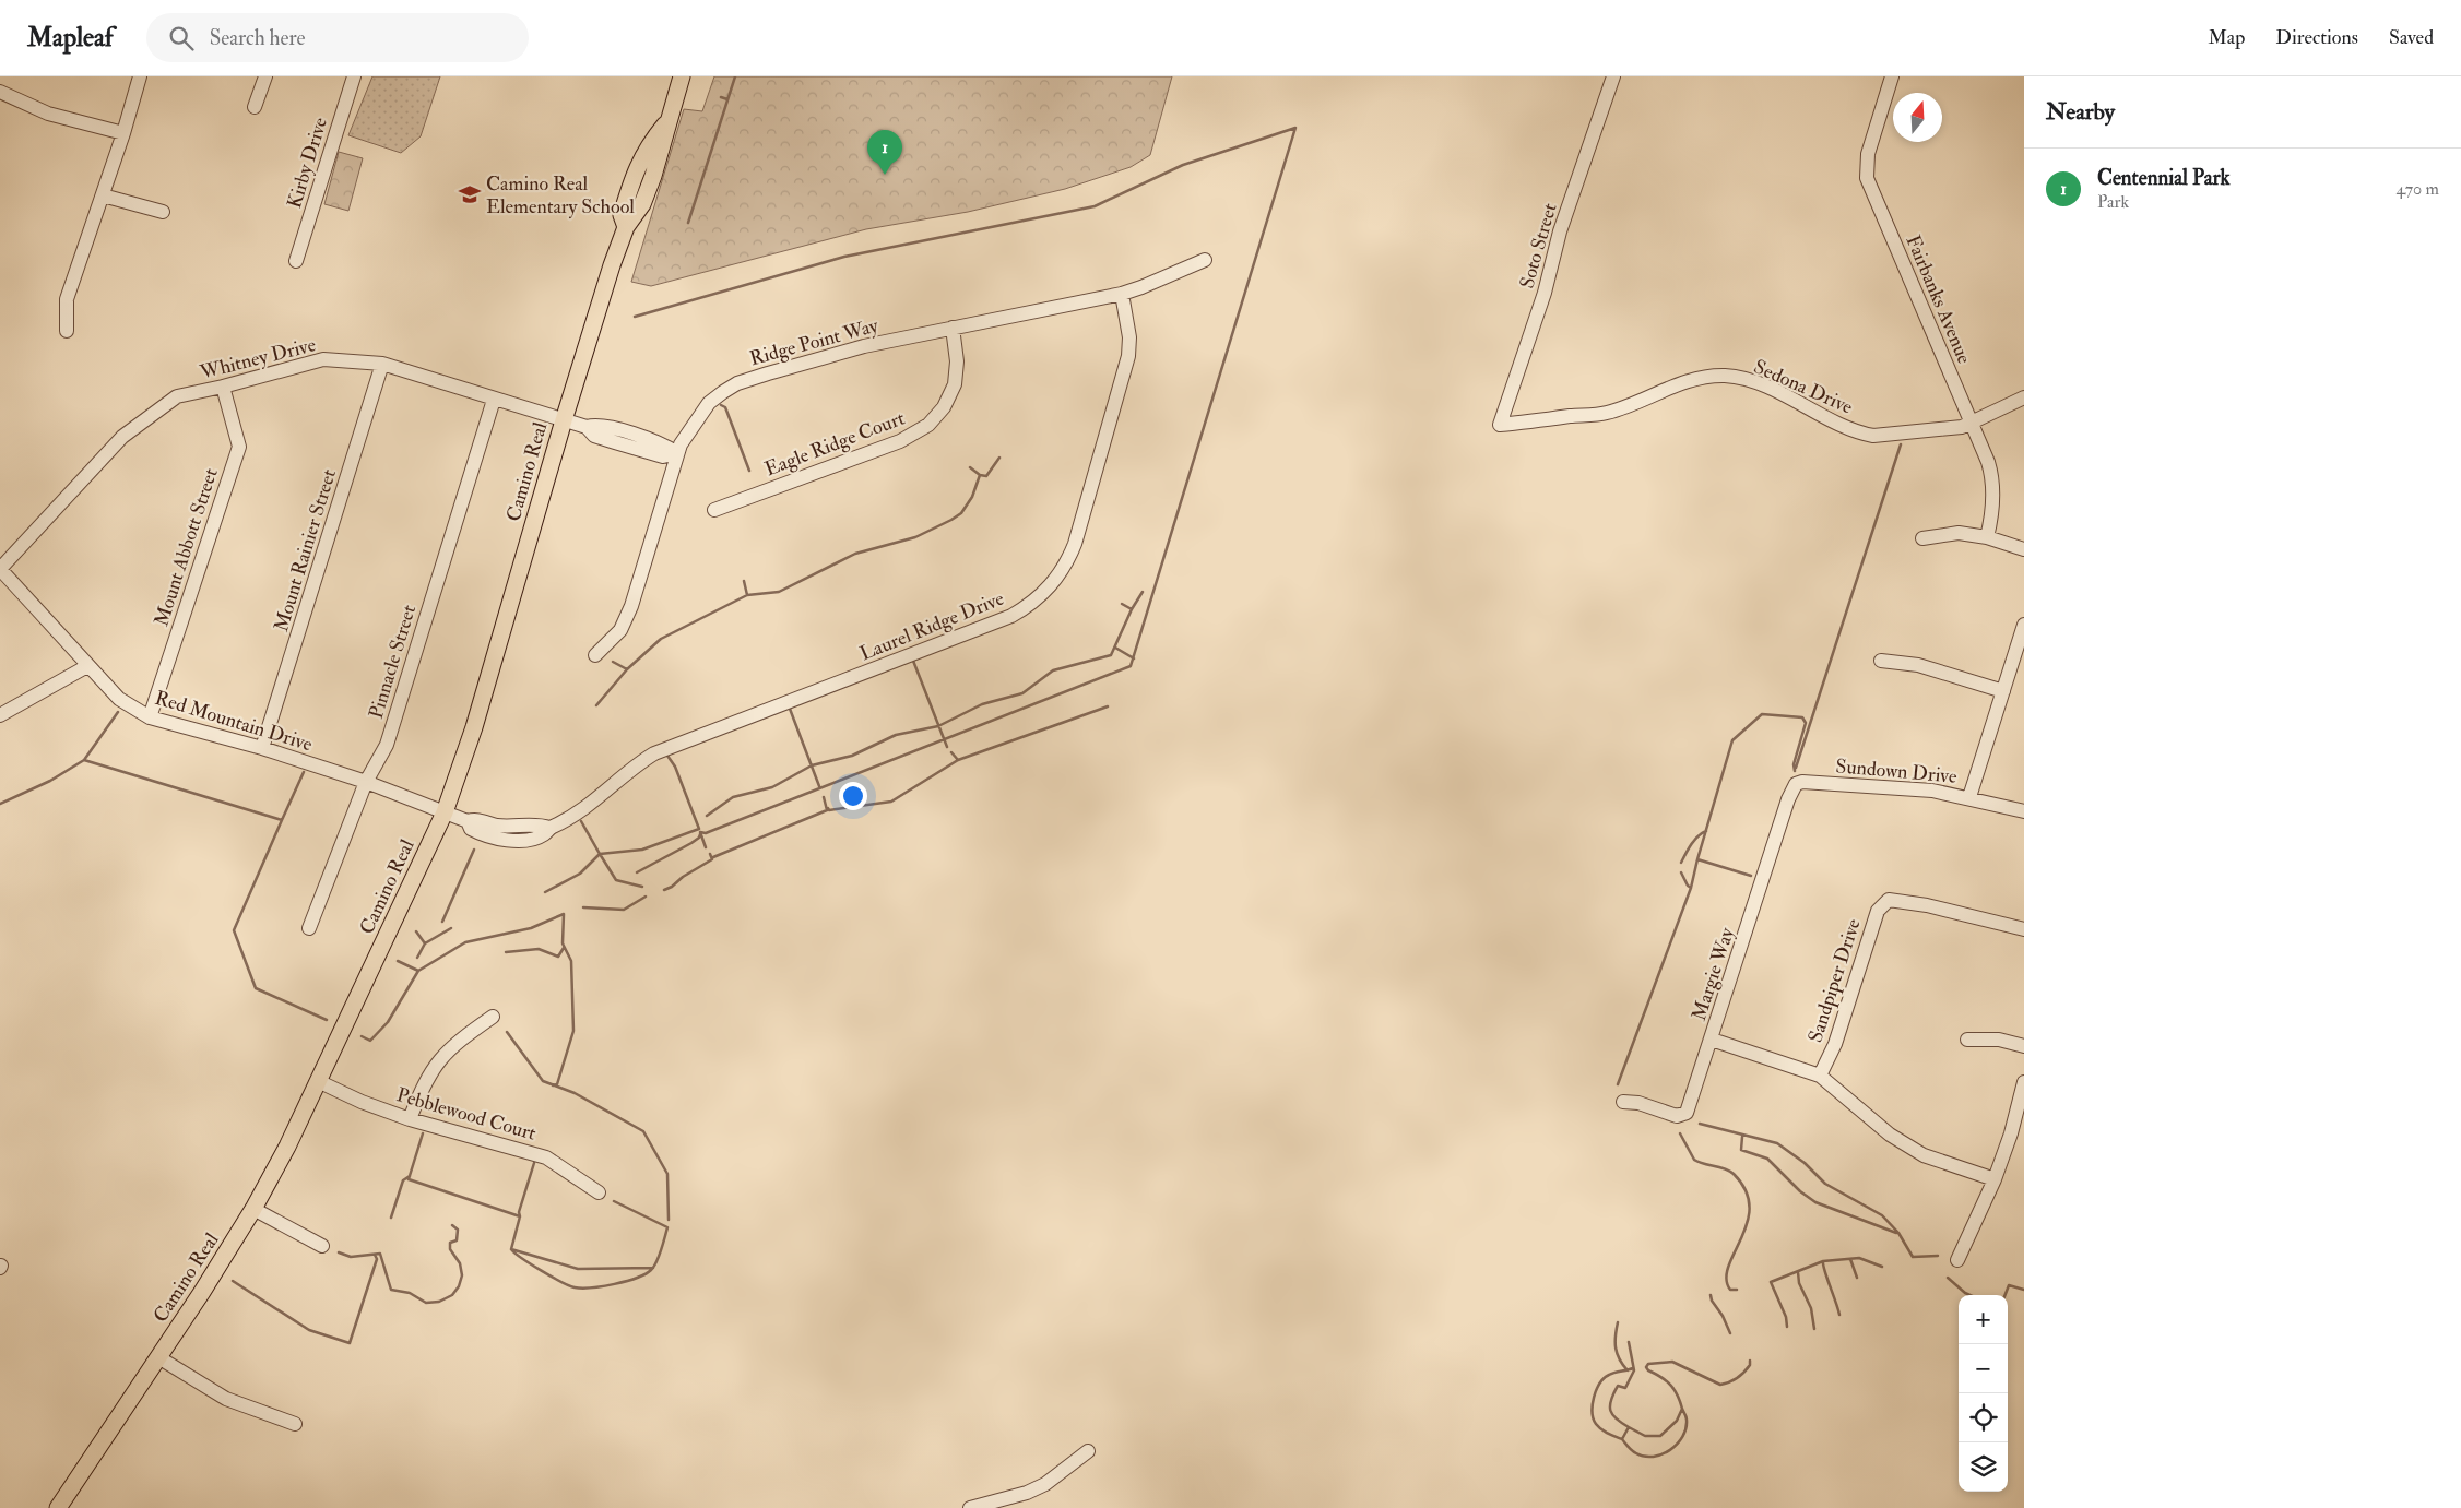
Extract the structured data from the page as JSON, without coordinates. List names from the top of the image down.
{
  "streets": {
    "main road": ["Camino Real"],
    "street": [
      "Kirby Drive",
      "Soto Street",
      "Fairbanks Avenue",
      "Ridge Point Way",
      "Whitney Drive",
      "Sedona Drive",
      "Eagle Ridge Court",
      "Mount Abbott Street",
      "Mount Rainier Street",
      "Laurel Ridge Drive",
      "Pinnacle Street",
      "Red Mountain Drive",
      "Sundown Drive",
      "Margie Way",
      "Sandpiper Drive",
      "Pebblewood Court"
    ]
  },
  "crossings": [
    ["Soto Street", "Sedona Drive"],
    ["Fairbanks Avenue", "Sedona Drive"],
    ["Ridge Point Way", "Whitney Drive"],
    ["Ridge Point Way", "Eagle Ridge Court"],
    ["Ridge Point Way", "Laurel Ridge Drive"],
    ["Whitney Drive", "Camino Real"],
    ["Whitney Drive", "Mount Abbott Street"],
    ["Whitney Drive", "Mount Rainier Street"],
    ["Whitney Drive", "Pinnacle Street"],
    ["Whitney Drive", "Red Mountain Drive"],
    ["Camino Real", "Laurel Ridge Drive"],
    ["Camino Real", "Red Mountain Drive"],
    ["Camino Real", "Pebblewood Court"],
    ["Mount Abbott Street", "Red Mountain Drive"],
    ["Mount Rainier Street", "Red Mountain Drive"],
    ["Laurel Ridge Drive", "Red Mountain Drive"],
    ["Pinnacle Street", "Red Mountain Drive"],
    ["Sundown Drive", "Margie Way"]
  ],
  "places": {
    "school or university": ["Camino Real Elementary School"]
  },
  "north": "top",
  "page": {
    "header": "Mapleaf",
    "search": "Search here",
    "nav": ["Map", "Directions", "Saved"],
    "heading": "Nearby",
    "pins": "1",
    "list": [
      {
        "mark": "1",
        "name": "Centennial Park",
        "note": "Park",
        "value": "470 m"
      }
    ],
    "map_buttons": ["+", "−"]
  }
}
